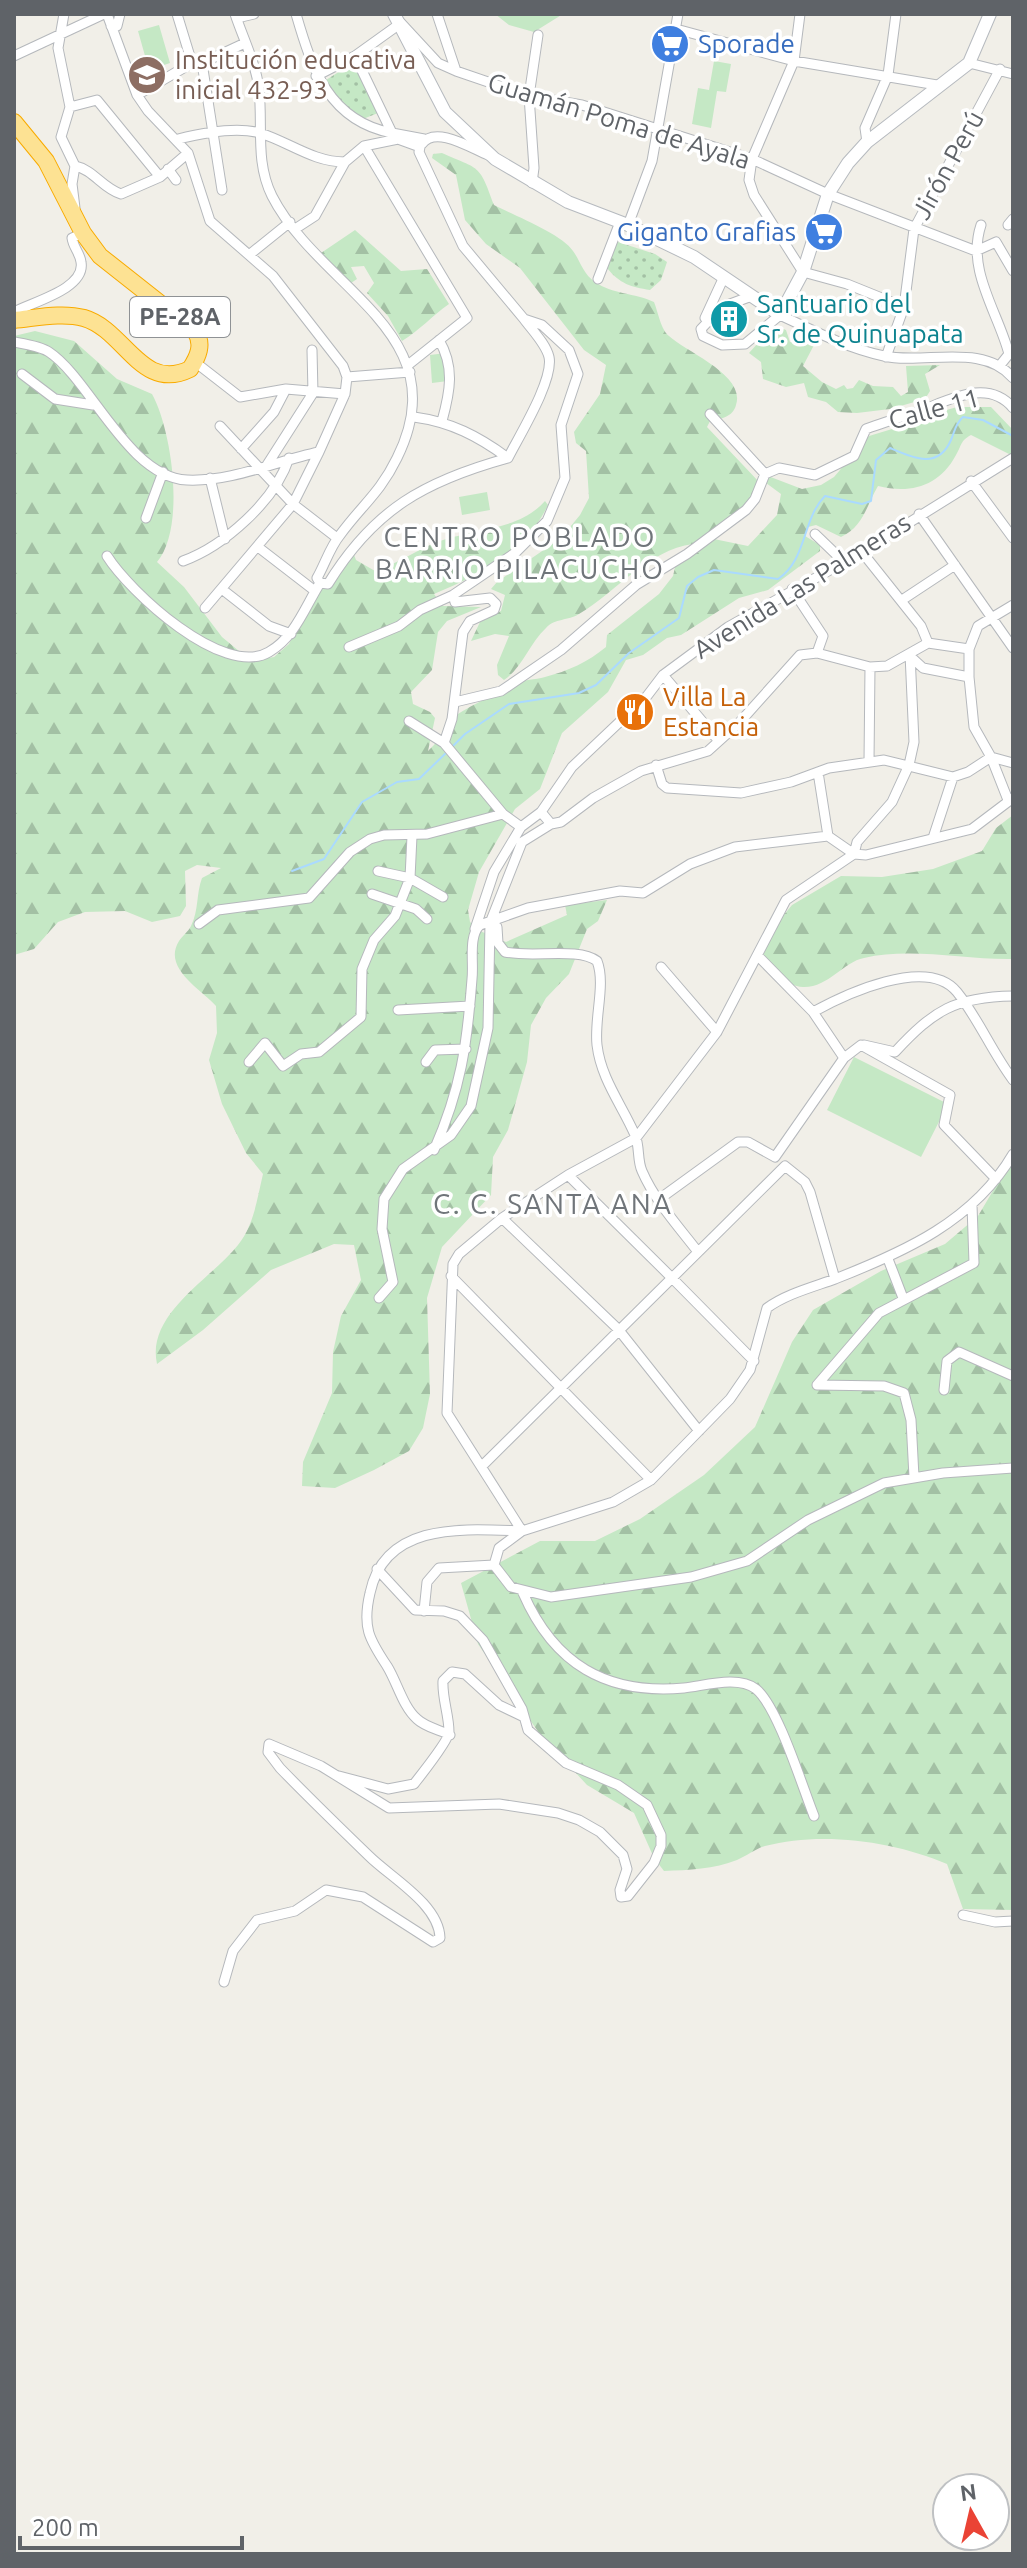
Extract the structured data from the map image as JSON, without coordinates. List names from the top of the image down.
{
  "streets": {
    "highway": ["PE-28A"],
    "street": [
      "Guamán Poma de Ayala",
      "Jirón Perú",
      "Calle 11",
      "Avenida Las Palmeras"
    ]
  },
  "crossings": [
    ["Guamán Poma de Ayala", "Jirón Perú"]
  ],
  "districts": ["CENTRO POBLADO BARRIO PILACUCHO", "C. C. SANTA ANA"],
  "places": {
    "supermarket": ["Sporade", "Giganto Grafias"],
    "school or university": ["Institución educativa inicial 432-93"],
    "building": ["Santuario del Sr. de Quinuapata"],
    "restaurant": ["Villa La Estancia"]
  },
  "scale_bar": "200 m",
  "north": "top"
}
